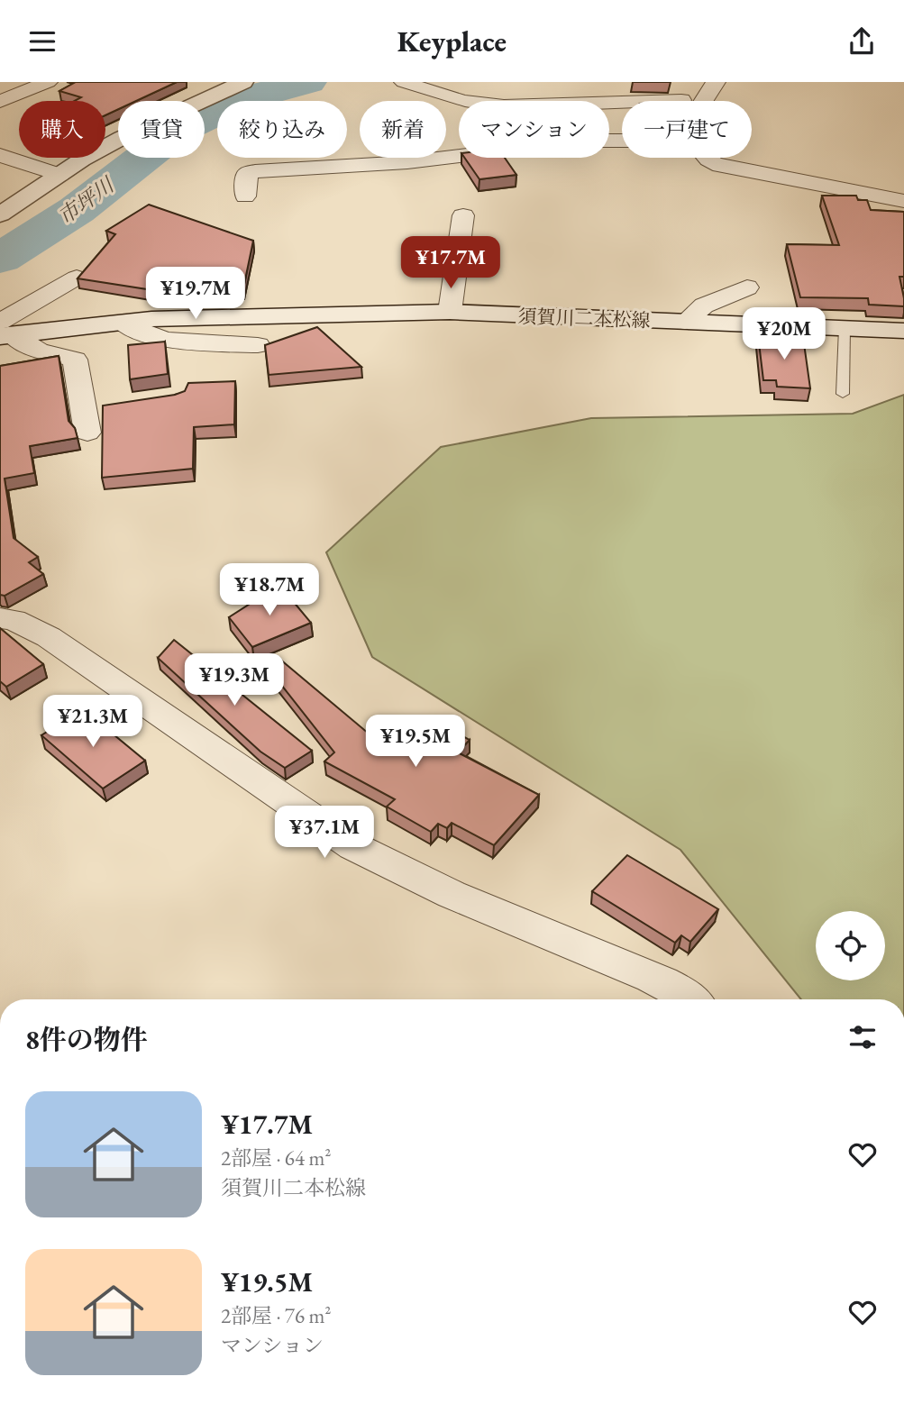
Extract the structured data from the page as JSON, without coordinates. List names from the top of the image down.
{
  "streets": {
    "main road": ["須賀川二本松線"]
  },
  "water": ["市坪川"],
  "page": {
    "header": "Keyplace",
    "chip": [
      "購入",
      "賃貸",
      "絞り込み",
      "新着",
      "マンション",
      "一戸建て"
    ],
    "price": [
      "¥17.7M",
      "¥19.7M",
      "¥20M",
      "¥18.7M",
      "¥19.3M",
      "¥21.3M",
      "¥19.5M",
      "¥37.1M"
    ],
    "heading": "8件の物件",
    "list": [
      {
        "name": "¥17.7M",
        "note": "2部屋 · 64 m² · 須賀川二本松線"
      },
      {
        "name": "¥19.5M",
        "note": "2部屋 · 76 m² · マンション"
      }
    ]
  }
}
